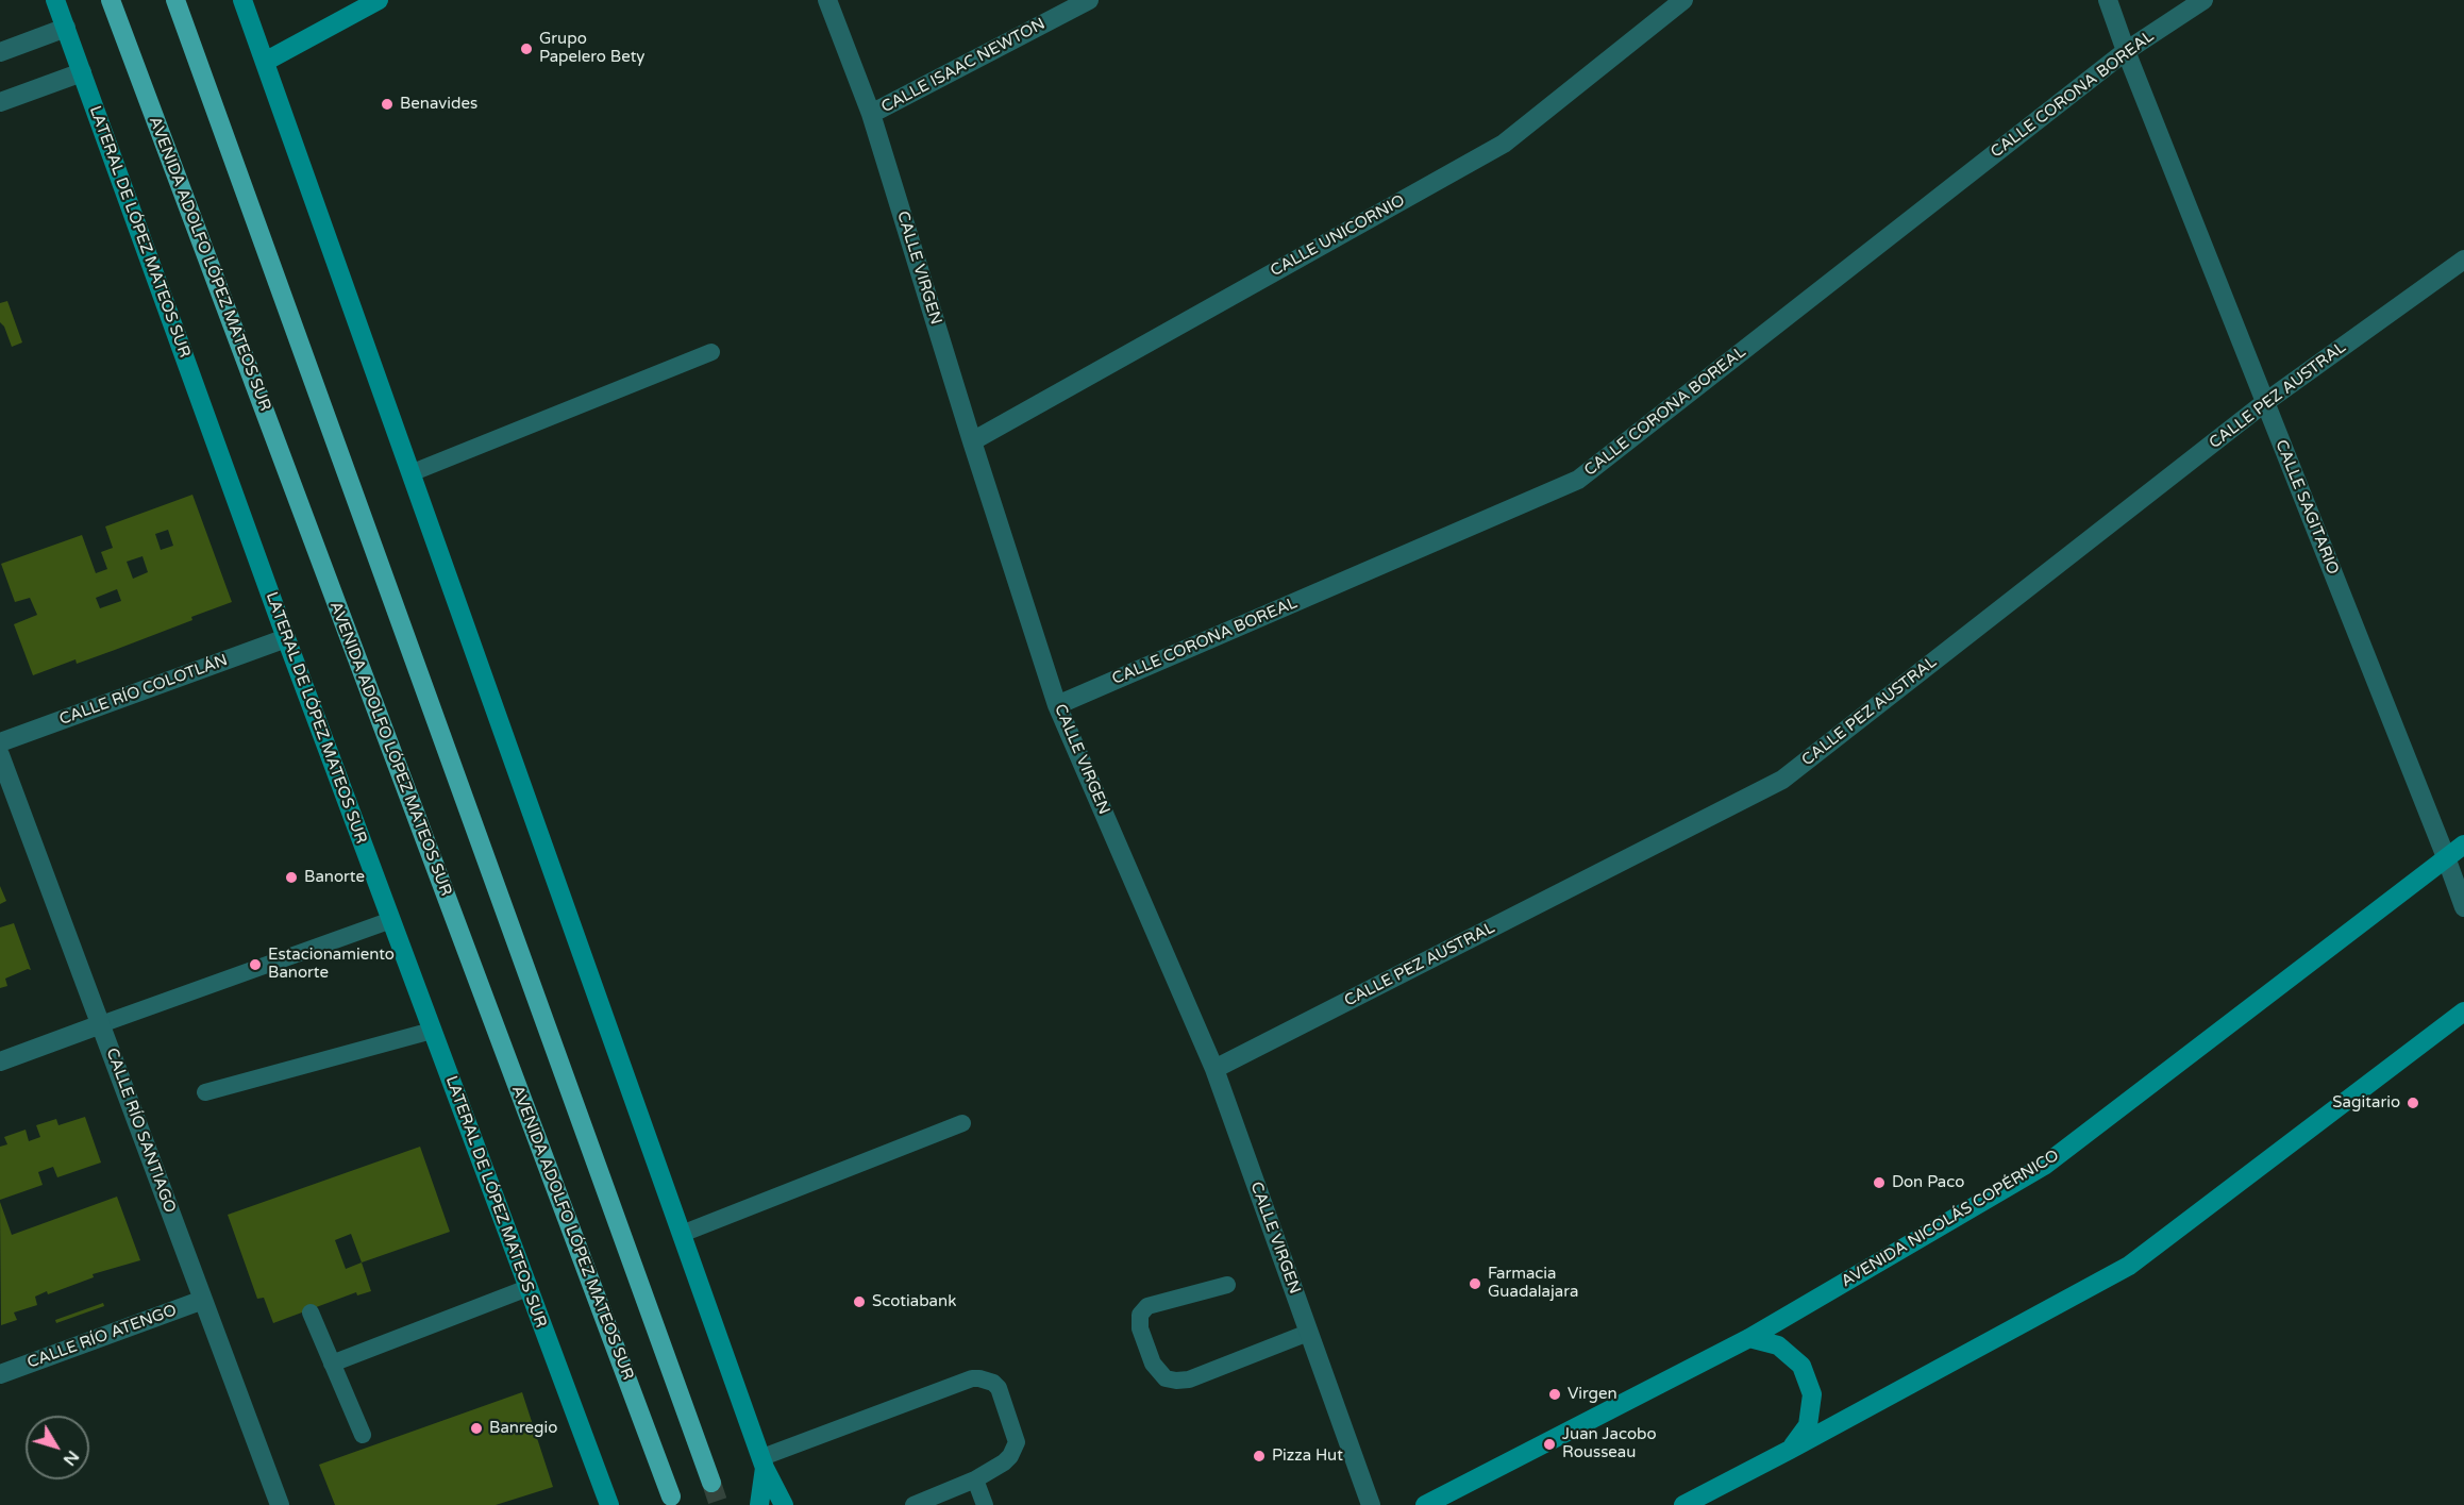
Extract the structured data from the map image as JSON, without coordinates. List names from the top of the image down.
{
  "streets": {
    "main road": ["LATERAL DE LÓPEZ MATEOS SUR", "AVENIDA ADOLFO LÓPEZ MATEOS SUR", "AVENIDA NICOLÁS COPÉRNICO"],
    "street": [
      "CALLE ISAAC NEWTON",
      "CALLE CORONA BOREAL",
      "CALLE UNICORNIO",
      "CALLE VIRGEN",
      "CALLE PEZ AUSTRAL",
      "CALLE SAGITARIO",
      "CALLE RÍO COLOTLÁN",
      "CALLE RÍO SANTIAGO",
      "CALLE RÍO ATENGO"
    ]
  },
  "crossings": [
    ["CALLE ISAAC NEWTON", "CALLE VIRGEN"],
    ["CALLE CORONA BOREAL", "CALLE VIRGEN"],
    ["CALLE CORONA BOREAL", "CALLE SAGITARIO"],
    ["LATERAL DE LÓPEZ MATEOS SUR", "CALLE RÍO COLOTLÁN"],
    ["CALLE UNICORNIO", "CALLE VIRGEN"],
    ["CALLE VIRGEN", "CALLE PEZ AUSTRAL"],
    ["CALLE PEZ AUSTRAL", "CALLE SAGITARIO"],
    ["CALLE SAGITARIO", "AVENIDA NICOLÁS COPÉRNICO"],
    ["CALLE RÍO SANTIAGO", "CALLE RÍO ATENGO"]
  ],
  "places": [
    "Grupo Papelero Bety",
    "Benavides",
    "Banorte",
    "Estacionamiento Banorte",
    "Sagitario",
    "Don Paco",
    "Farmacia Guadalajara",
    "Scotiabank",
    "Virgen",
    "Banregio",
    "Juan Jacobo Rousseau",
    "Pizza Hut"
  ],
  "north": "bottom right"
}
